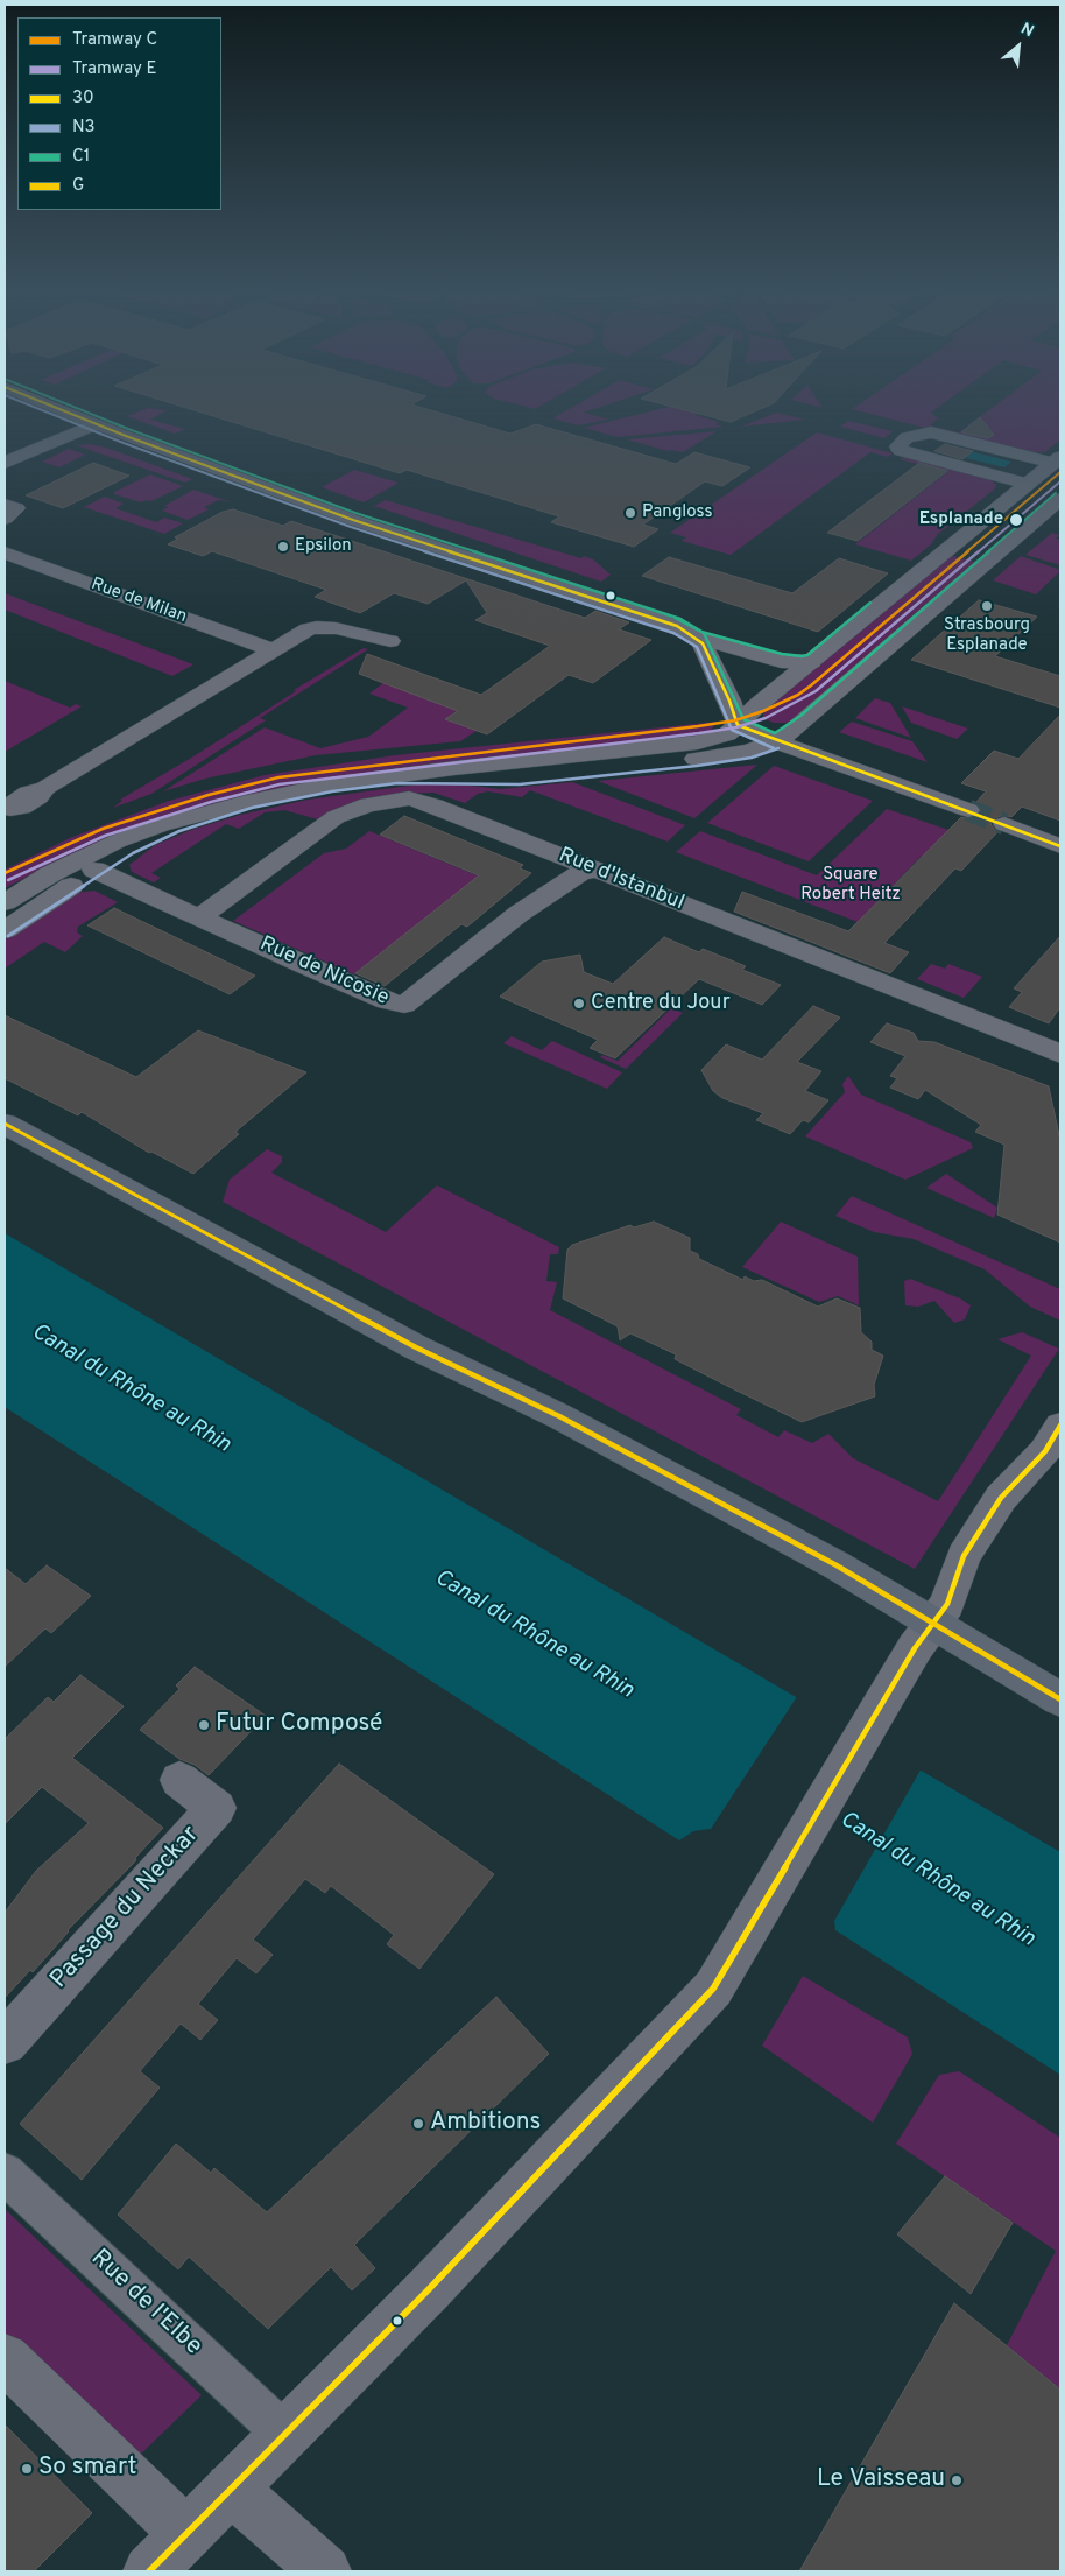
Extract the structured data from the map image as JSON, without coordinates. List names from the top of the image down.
{
  "streets": {
    "street": [
      "Rue de Milan",
      "Rue d'Istanbul",
      "Rue de Nicosie",
      "Passage du Neckar",
      "Rue de l'Elbe"
    ]
  },
  "crossings": [
    ["Rue d'Istanbul", "Rue de Nicosie"]
  ],
  "water": ["Canal du Rhône au Rhin"],
  "parks": ["Square Robert Heitz"],
  "places": [
    "Pangloss",
    "Esplanade",
    "Epsilon",
    "Strasbourg Esplanade",
    "Centre du Jour",
    "Futur Composé",
    "Ambitions",
    "So smart",
    "Le Vaisseau"
  ],
  "lines": [
    "transit line 30",
    "transit line N3",
    "transit line C1",
    "tram line C",
    "tram line E",
    "transit line G"
  ],
  "legend": [
    "Tramway C",
    "Tramway E",
    "30",
    "N3",
    "C1",
    "G"
  ],
  "north": "top right"
}
